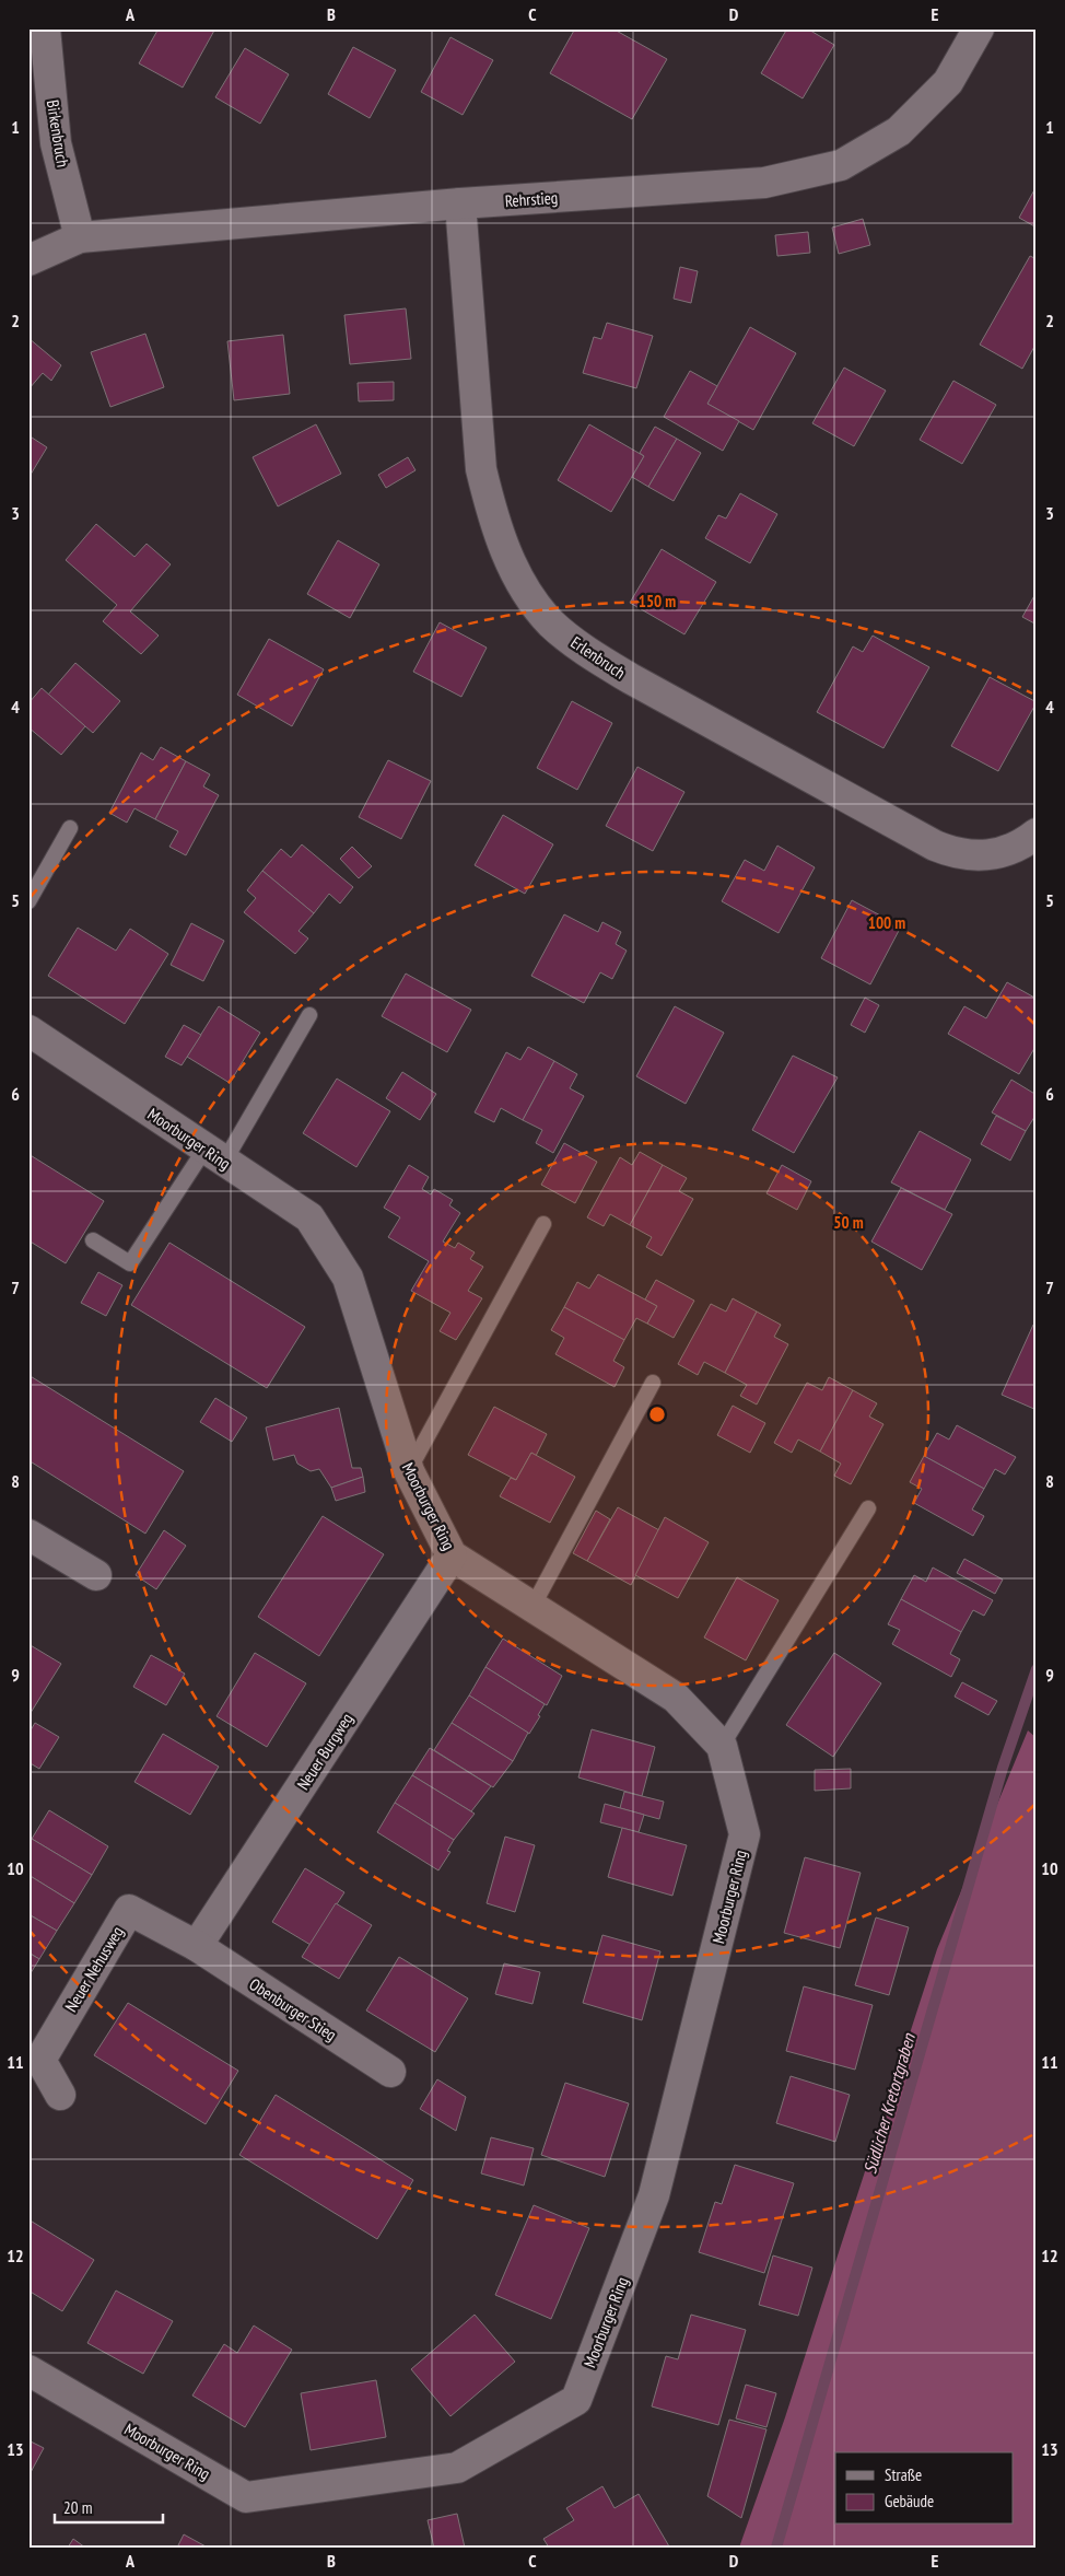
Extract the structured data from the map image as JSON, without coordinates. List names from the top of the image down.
{
  "streets": {
    "street": [
      "Birkenbruch",
      "Rehrstieg",
      "Erlenbruch",
      "Moorburger Ring",
      "Neuer Burgweg",
      "Neuer Nehusweg",
      "Obenburger Stieg"
    ]
  },
  "crossings": [
    ["Birkenbruch", "Rehrstieg"],
    ["Rehrstieg", "Erlenbruch"],
    ["Moorburger Ring", "Neuer Burgweg"],
    ["Neuer Burgweg", "Neuer Nehusweg"],
    ["Neuer Burgweg", "Obenburger Stieg"],
    ["Neuer Nehusweg", "Obenburger Stieg"]
  ],
  "water": ["Südlicher Kretortgraben"],
  "legend": ["Straße", "Gebäude"],
  "scale_bar": "20 m",
  "grid": {
    "columns": [
      "A",
      "B",
      "C",
      "D",
      "E"
    ],
    "rows": [
      "1",
      "2",
      "3",
      "4",
      "5",
      "6",
      "7",
      "8",
      "9",
      "10",
      "11",
      "12",
      "13"
    ]
  },
  "rings": ["150 m", "100 m", "50 m"]
}
